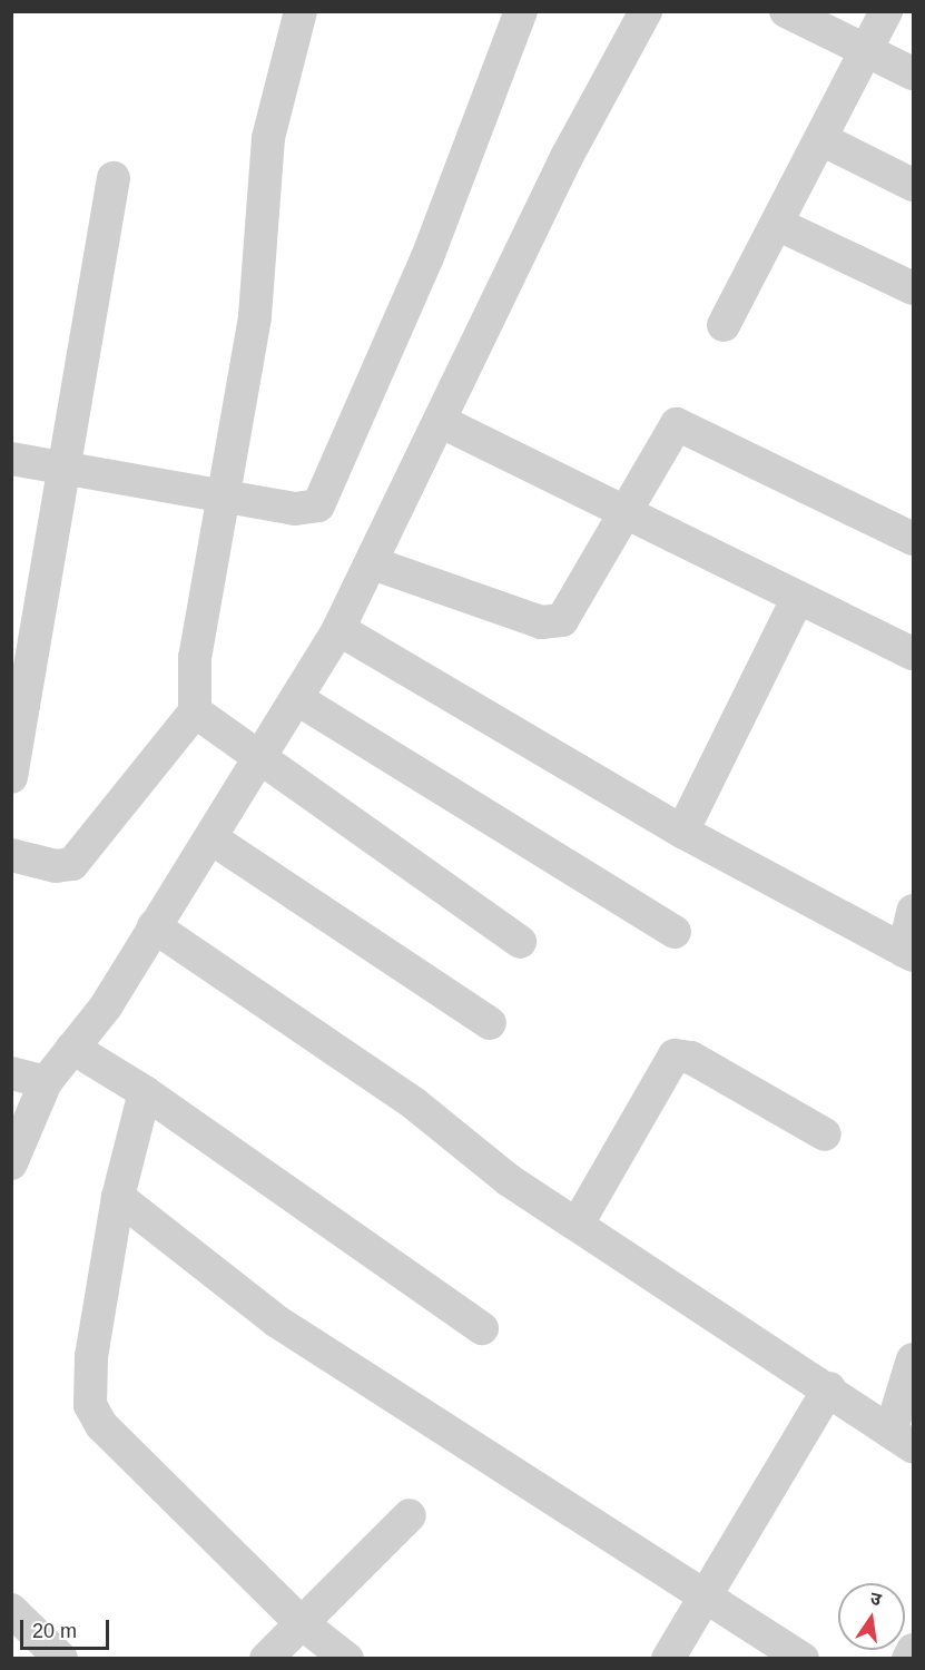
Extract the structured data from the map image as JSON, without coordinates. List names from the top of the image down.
{
  "scale_bar": "20 m",
  "north": "top"
}
